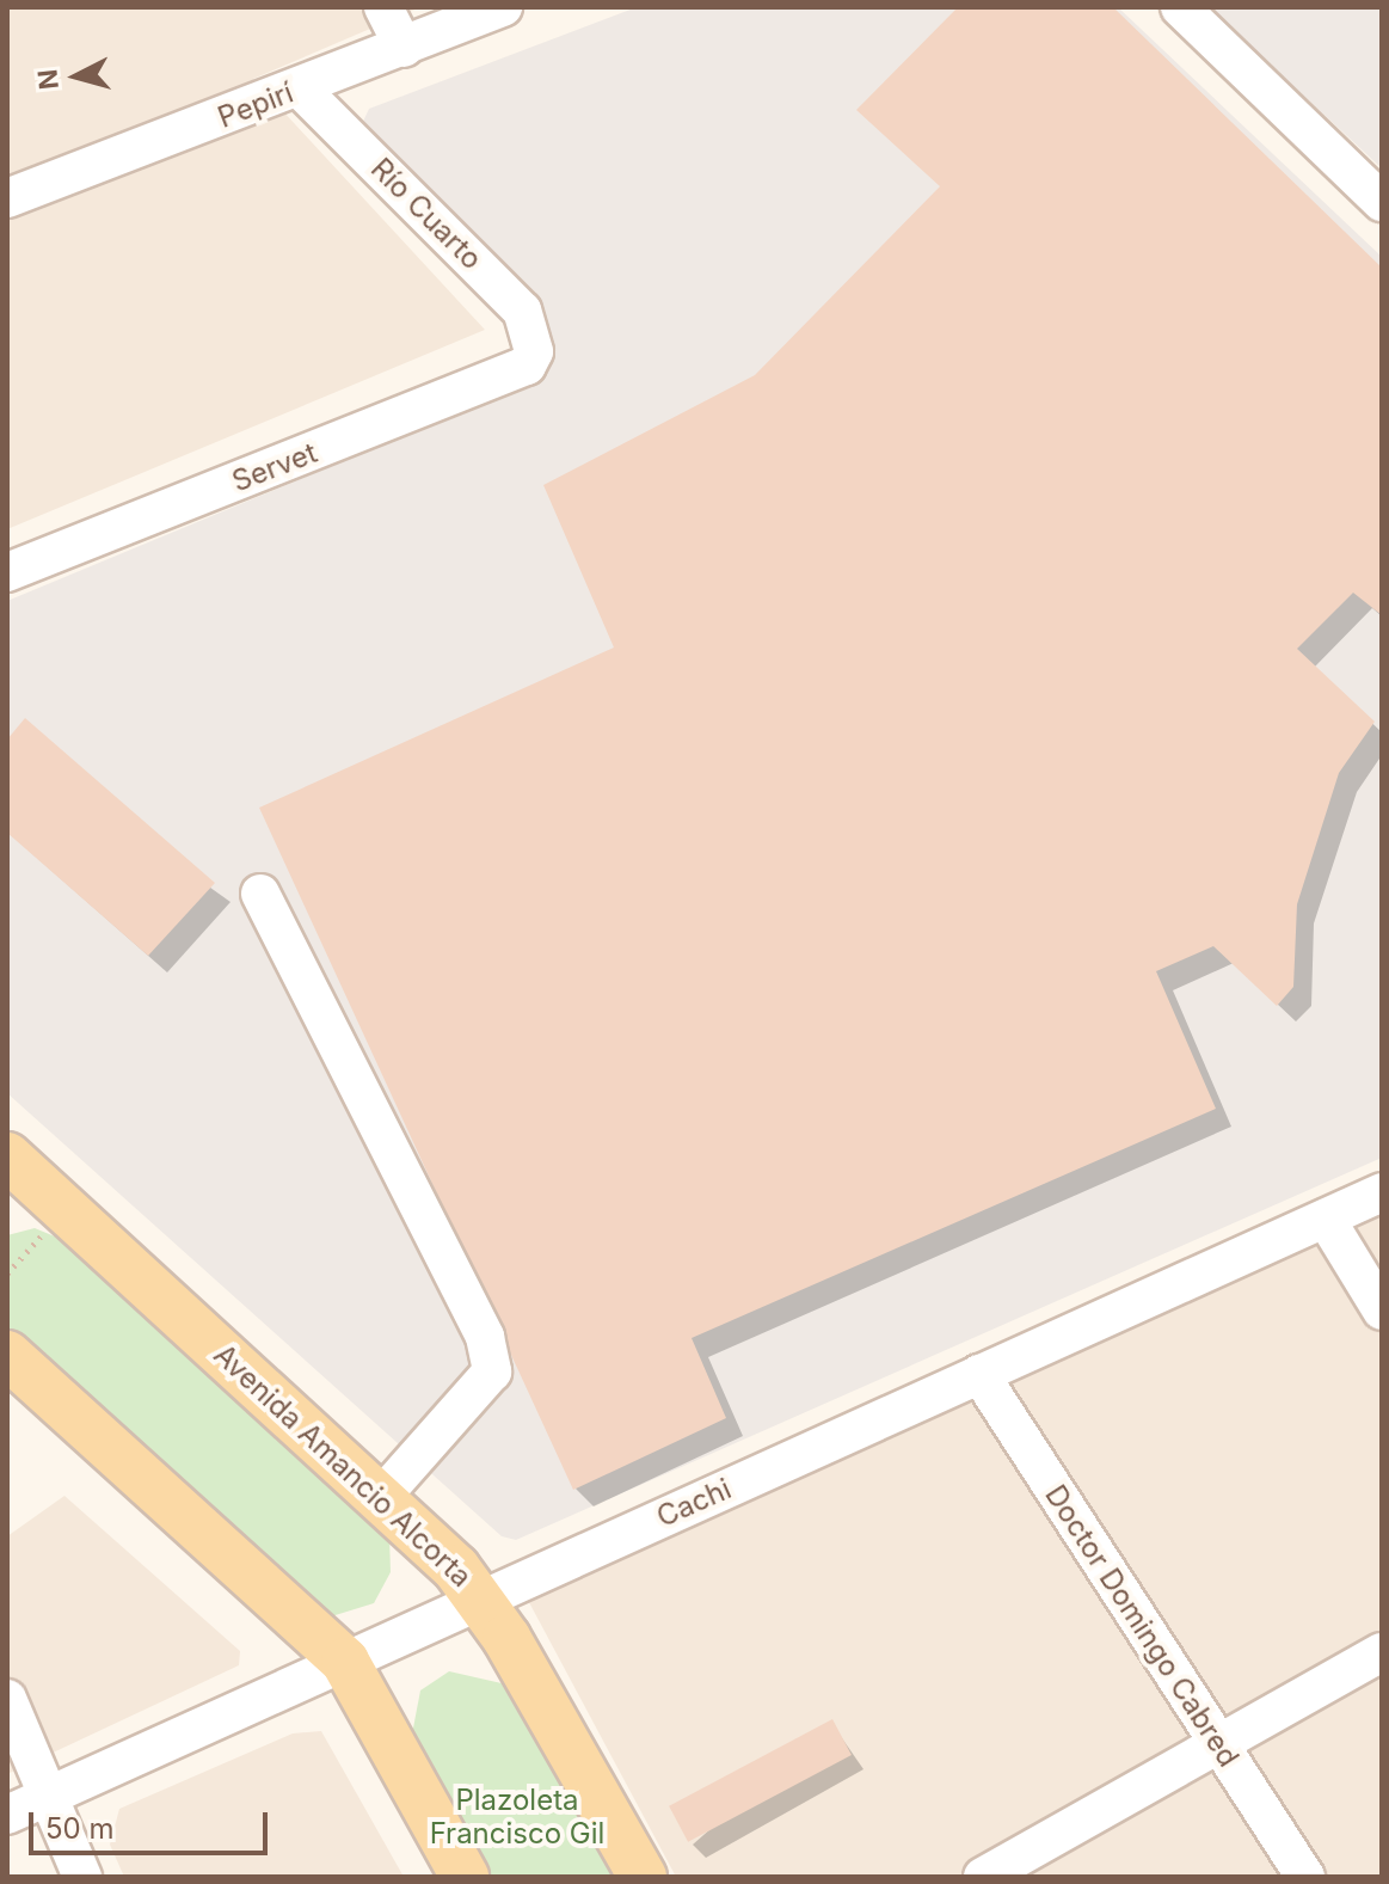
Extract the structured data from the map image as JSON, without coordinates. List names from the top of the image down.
{
  "streets": {
    "main road": ["Avenida Amancio Alcorta"],
    "street": [
      "Pepirí",
      "Río Cuarto",
      "Servet",
      "Cachi",
      "Doctor Domingo Cabred"
    ]
  },
  "crossings": [
    ["Pepirí", "Río Cuarto"],
    ["Río Cuarto", "Servet"],
    ["Avenida Amancio Alcorta", "Cachi"],
    ["Cachi", "Doctor Domingo Cabred"]
  ],
  "parks": ["Plazoleta Francisco Gil"],
  "scale_bar": "50 m",
  "north": "left"
}
